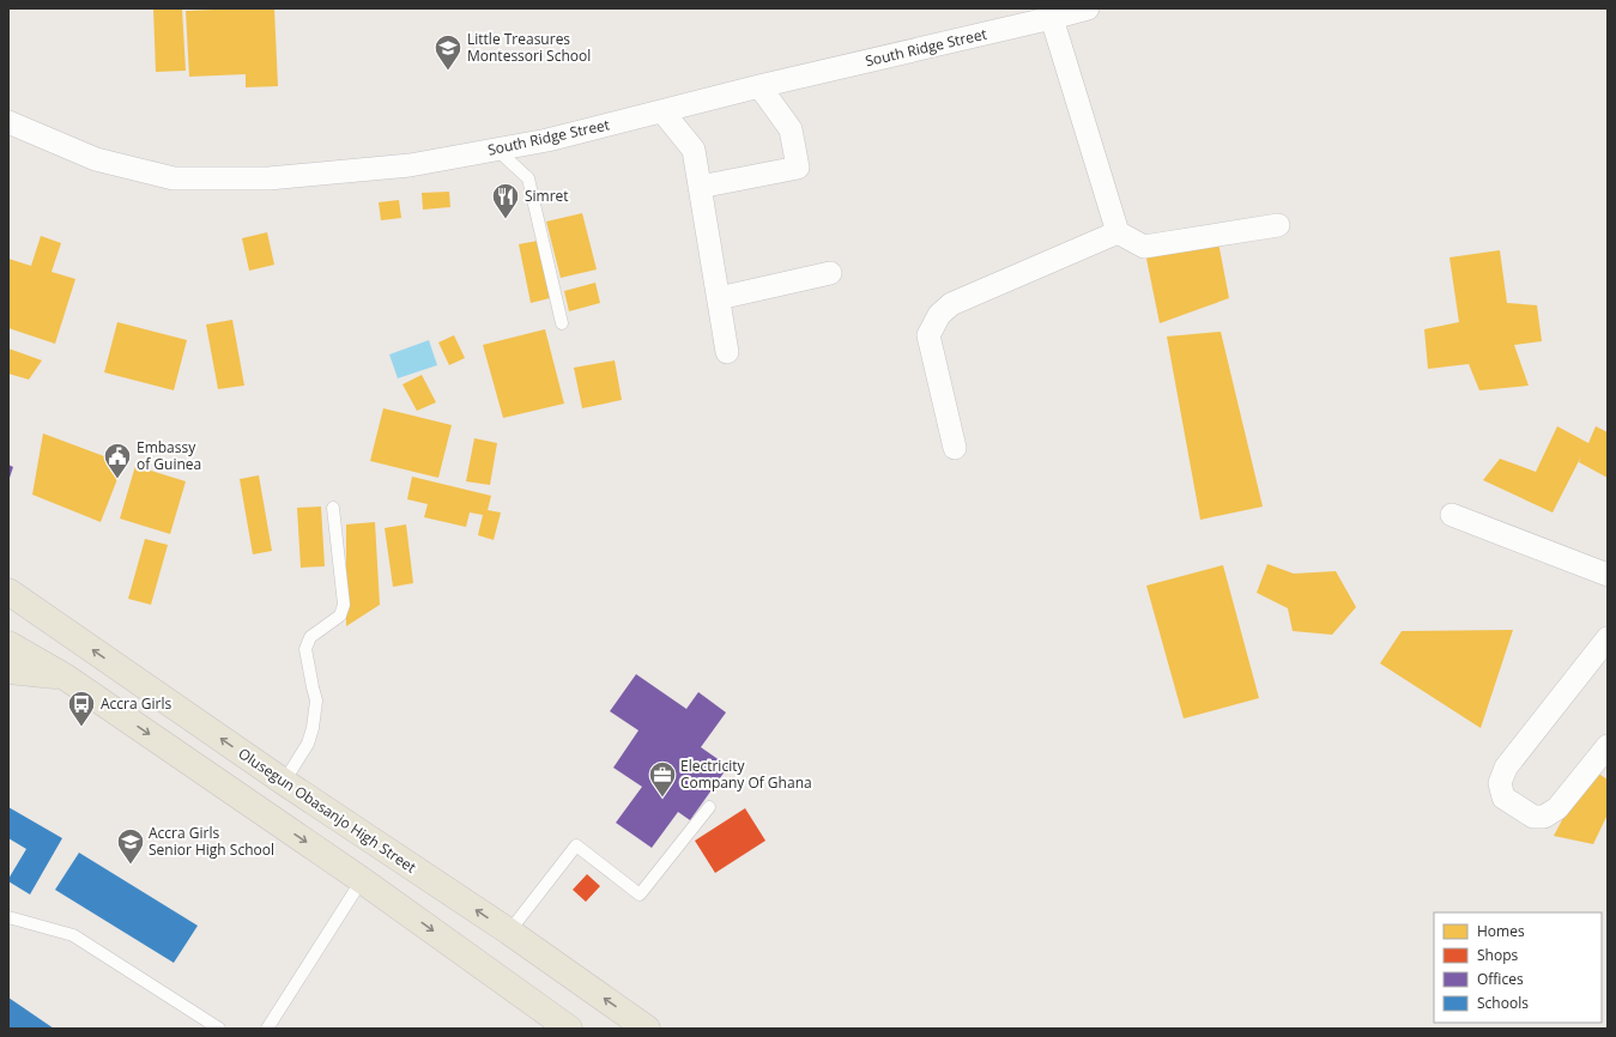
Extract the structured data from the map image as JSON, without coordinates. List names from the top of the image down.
{
  "streets": {
    "main road": ["Olusegun Obasanjo High Street"],
    "street": ["South Ridge Street"]
  },
  "places": {
    "school or university": ["Little Treasures Montessori School", "Accra Girls Senior High School"],
    "restaurant": ["Simret"],
    "public building": ["Embassy of Guinea"],
    "bus stop": ["Accra Girls"],
    "office": ["Electricity Company Of Ghana"]
  },
  "legend": [
    "Homes",
    "Shops",
    "Offices",
    "Schools"
  ]
}
